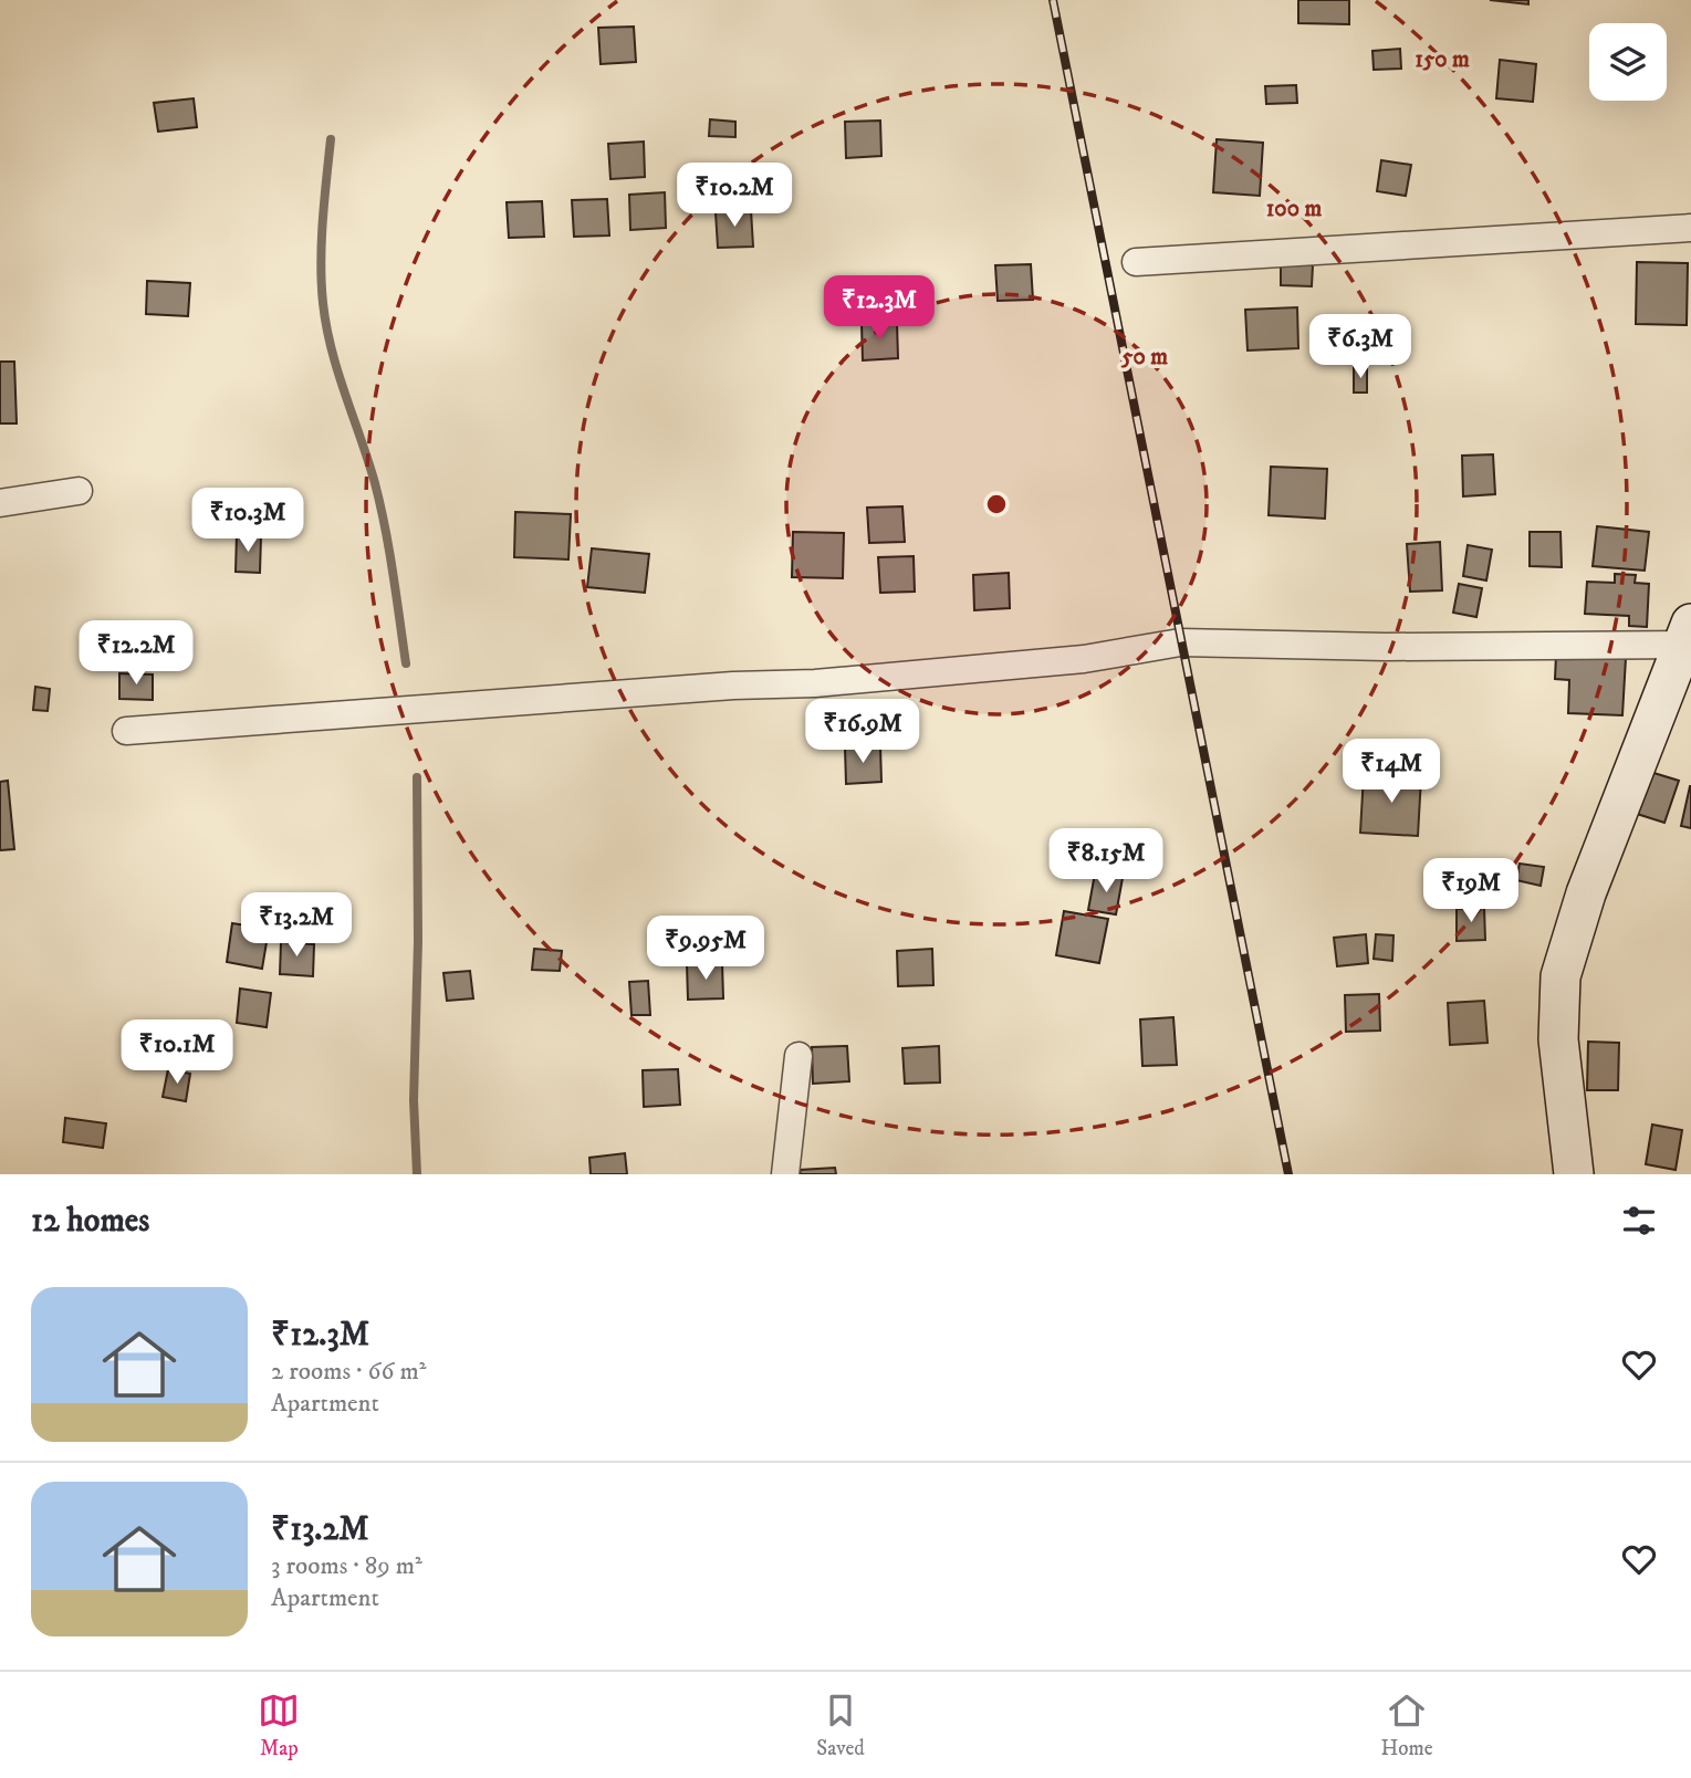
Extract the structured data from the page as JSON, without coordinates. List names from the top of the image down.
{
  "page": {
    "price": [
      "₹10.2M",
      "₹12.3M",
      "₹6.3M",
      "₹10.3M",
      "₹12.2M",
      "₹16.9M",
      "₹14M",
      "₹8.15M",
      "₹19M",
      "₹13.2M",
      "₹9.95M",
      "₹10.1M"
    ],
    "heading": "12 homes",
    "list": [
      {
        "name": "₹12.3M",
        "note": "2 rooms · 66 m² · Apartment"
      },
      {
        "name": "₹13.2M",
        "note": "3 rooms · 89 m² · Apartment"
      }
    ],
    "tabs": ["Map", "Saved", "Home"]
  },
  "rings": ["150 m", "100 m", "50 m"]
}
